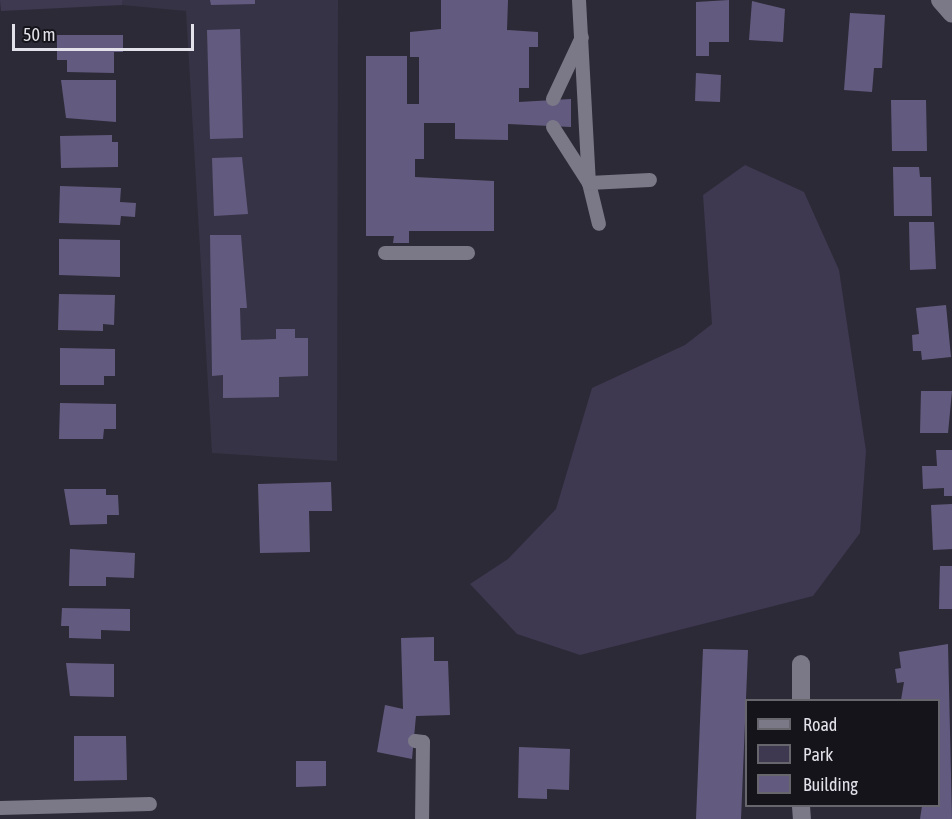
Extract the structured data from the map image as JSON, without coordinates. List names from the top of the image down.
{
  "legend": ["Road", "Park", "Building"],
  "scale_bar": "50 m"
}
